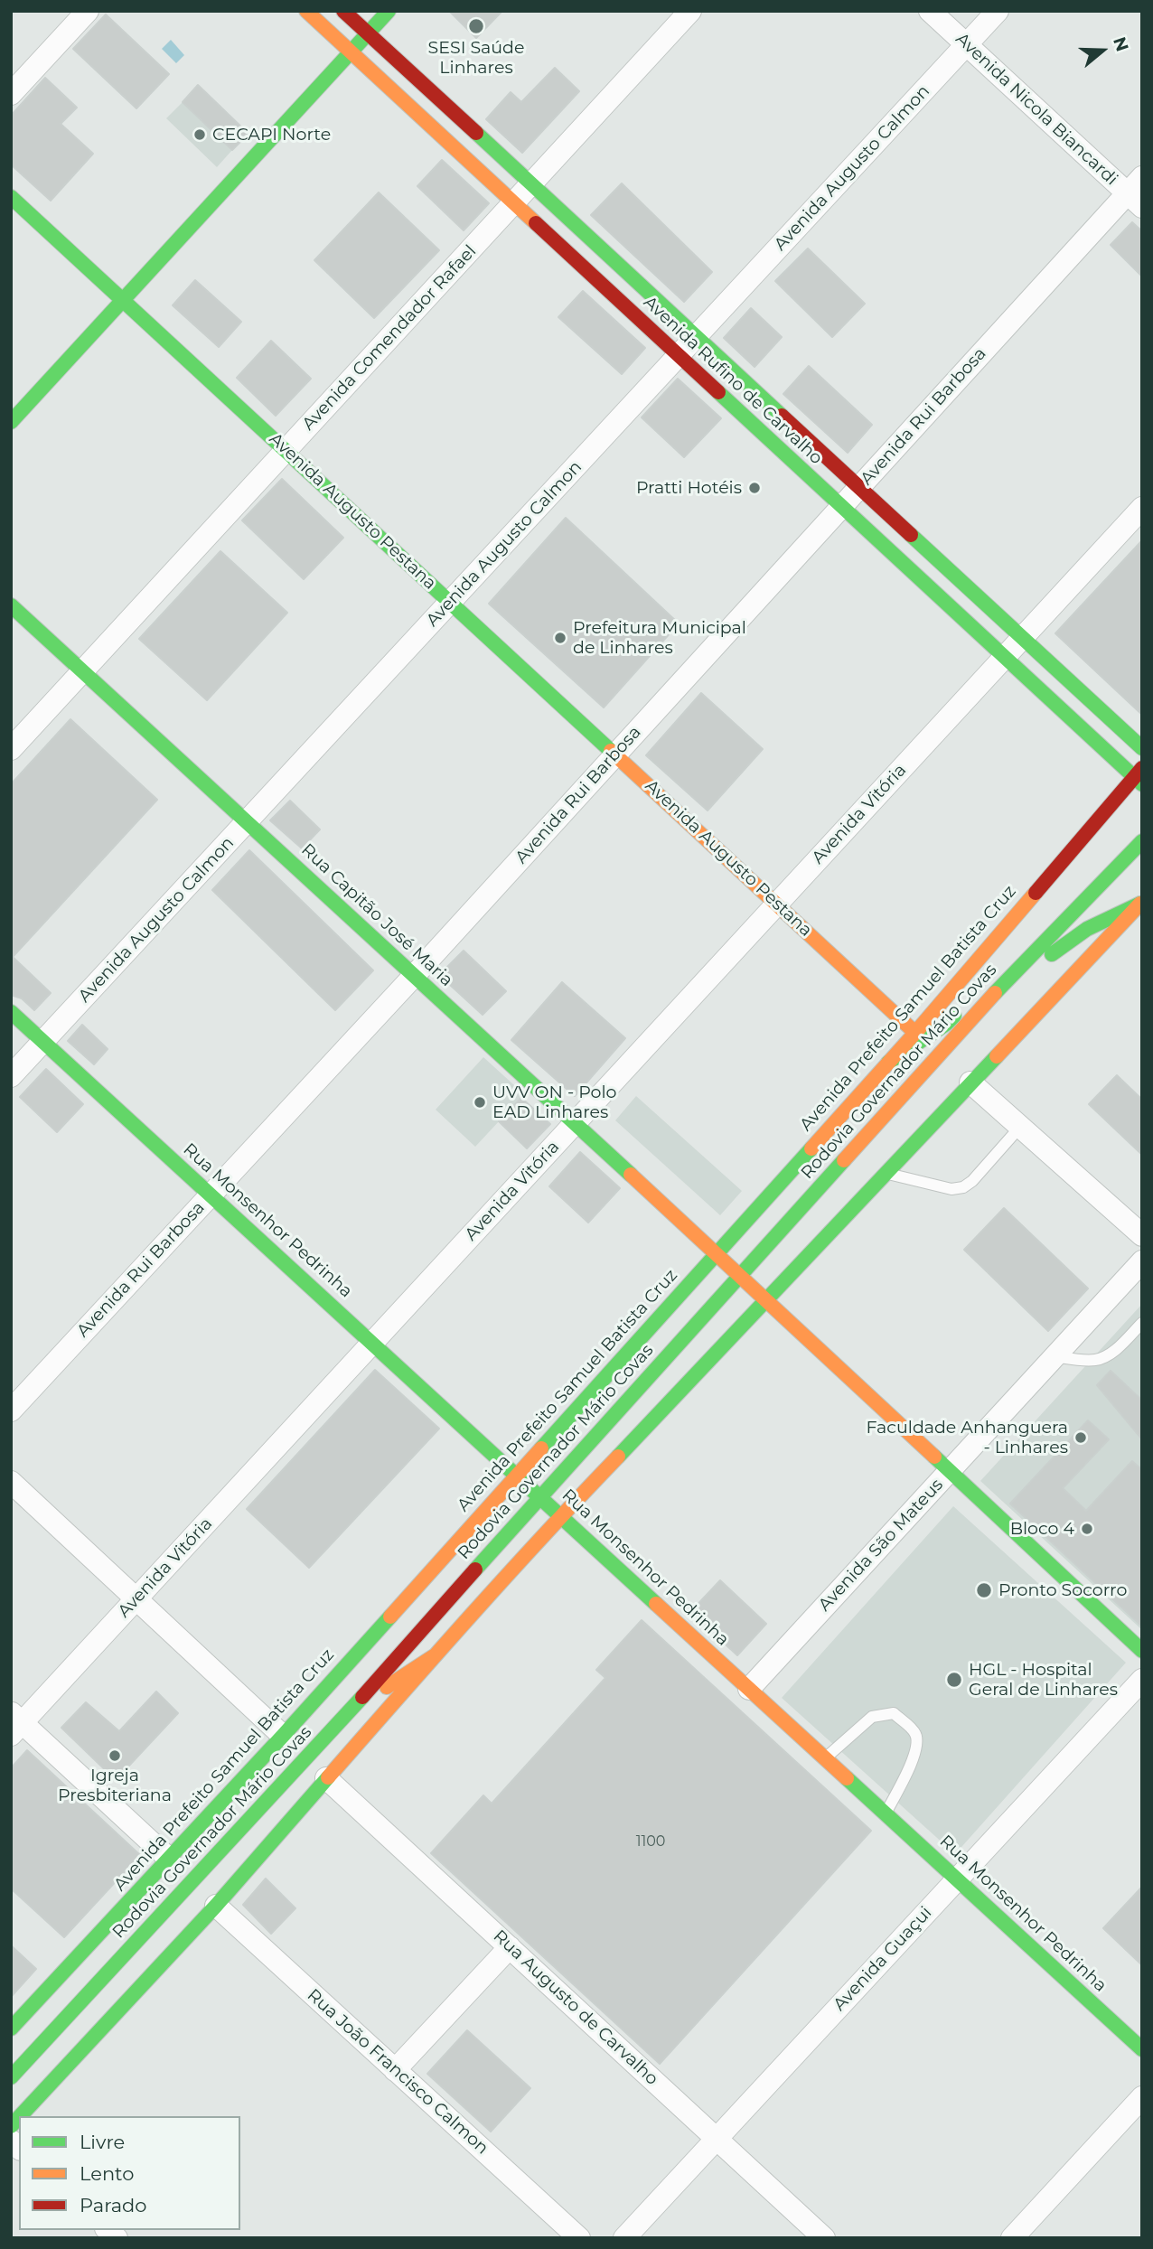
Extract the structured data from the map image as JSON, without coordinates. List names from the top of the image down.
{
  "streets": {
    "main road": [
      "Avenida Rufino de Carvalho",
      "Avenida Augusto Pestana",
      "Rua Capitão José Maria",
      "Avenida Prefeito Samuel Batista Cruz",
      "Rodovia Governador Mário Covas",
      "Rua Monsenhor Pedrinha"
    ],
    "street": [
      "Avenida Nicola Biancardi",
      "Avenida Augusto Calmon",
      "Avenida Comendador Rafael",
      "Avenida Rui Barbosa",
      "Avenida Vitória",
      "Avenida São Mateus",
      "Avenida Guaçui",
      "Rua Augusto de Carvalho",
      "Rua João Francisco Calmon"
    ]
  },
  "crossings": [
    ["Avenida Nicola Biancardi", "Avenida Augusto Calmon"],
    ["Avenida Nicola Biancardi", "Avenida Rui Barbosa"],
    ["Avenida Augusto Calmon", "Avenida Rufino de Carvalho"],
    ["Avenida Augusto Calmon", "Avenida Augusto Pestana"],
    ["Avenida Augusto Calmon", "Rua Capitão José Maria"],
    ["Avenida Augusto Calmon", "Rua Monsenhor Pedrinha"],
    ["Avenida Comendador Rafael", "Avenida Rufino de Carvalho"],
    ["Avenida Comendador Rafael", "Avenida Augusto Pestana"],
    ["Avenida Comendador Rafael", "Rua Capitão José Maria"],
    ["Avenida Rufino de Carvalho", "Avenida Rui Barbosa"],
    ["Avenida Rufino de Carvalho", "Avenida Vitória"],
    ["Avenida Rufino de Carvalho", "Avenida Prefeito Samuel Batista Cruz"],
    ["Avenida Rui Barbosa", "Avenida Augusto Pestana"],
    ["Avenida Rui Barbosa", "Rua Capitão José Maria"],
    ["Avenida Rui Barbosa", "Rua Monsenhor Pedrinha"],
    ["Avenida Augusto Pestana", "Avenida Vitória"],
    ["Avenida Augusto Pestana", "Avenida Prefeito Samuel Batista Cruz"],
    ["Avenida Vitória", "Rua Capitão José Maria"],
    ["Avenida Vitória", "Rua Monsenhor Pedrinha"],
    ["Rua Capitão José Maria", "Avenida Prefeito Samuel Batista Cruz"],
    ["Rua Capitão José Maria", "Rodovia Governador Mário Covas"],
    ["Avenida Prefeito Samuel Batista Cruz", "Rua Monsenhor Pedrinha"],
    ["Rodovia Governador Mário Covas", "Rua Monsenhor Pedrinha"],
    ["Rua Monsenhor Pedrinha", "Avenida São Mateus"],
    ["Rua Monsenhor Pedrinha", "Avenida Guaçui"],
    ["Avenida Guaçui", "Rua Augusto de Carvalho"]
  ],
  "places": [
    "SESI Saúde Linhares",
    "CECAPI Norte",
    "Pratti Hotéis",
    "Prefeitura Municipal de Linhares",
    "UVV ON - Polo EAD Linhares",
    "Faculdade Anhanguera - Linhares",
    "Bloco 4",
    "Pronto Socorro",
    "HGL - Hospital Geral de Linhares",
    "Igreja Presbiteriana"
  ],
  "house_numbers": ["1100"],
  "legend": ["Livre", "Lento", "Parado"],
  "north": "right"
}
